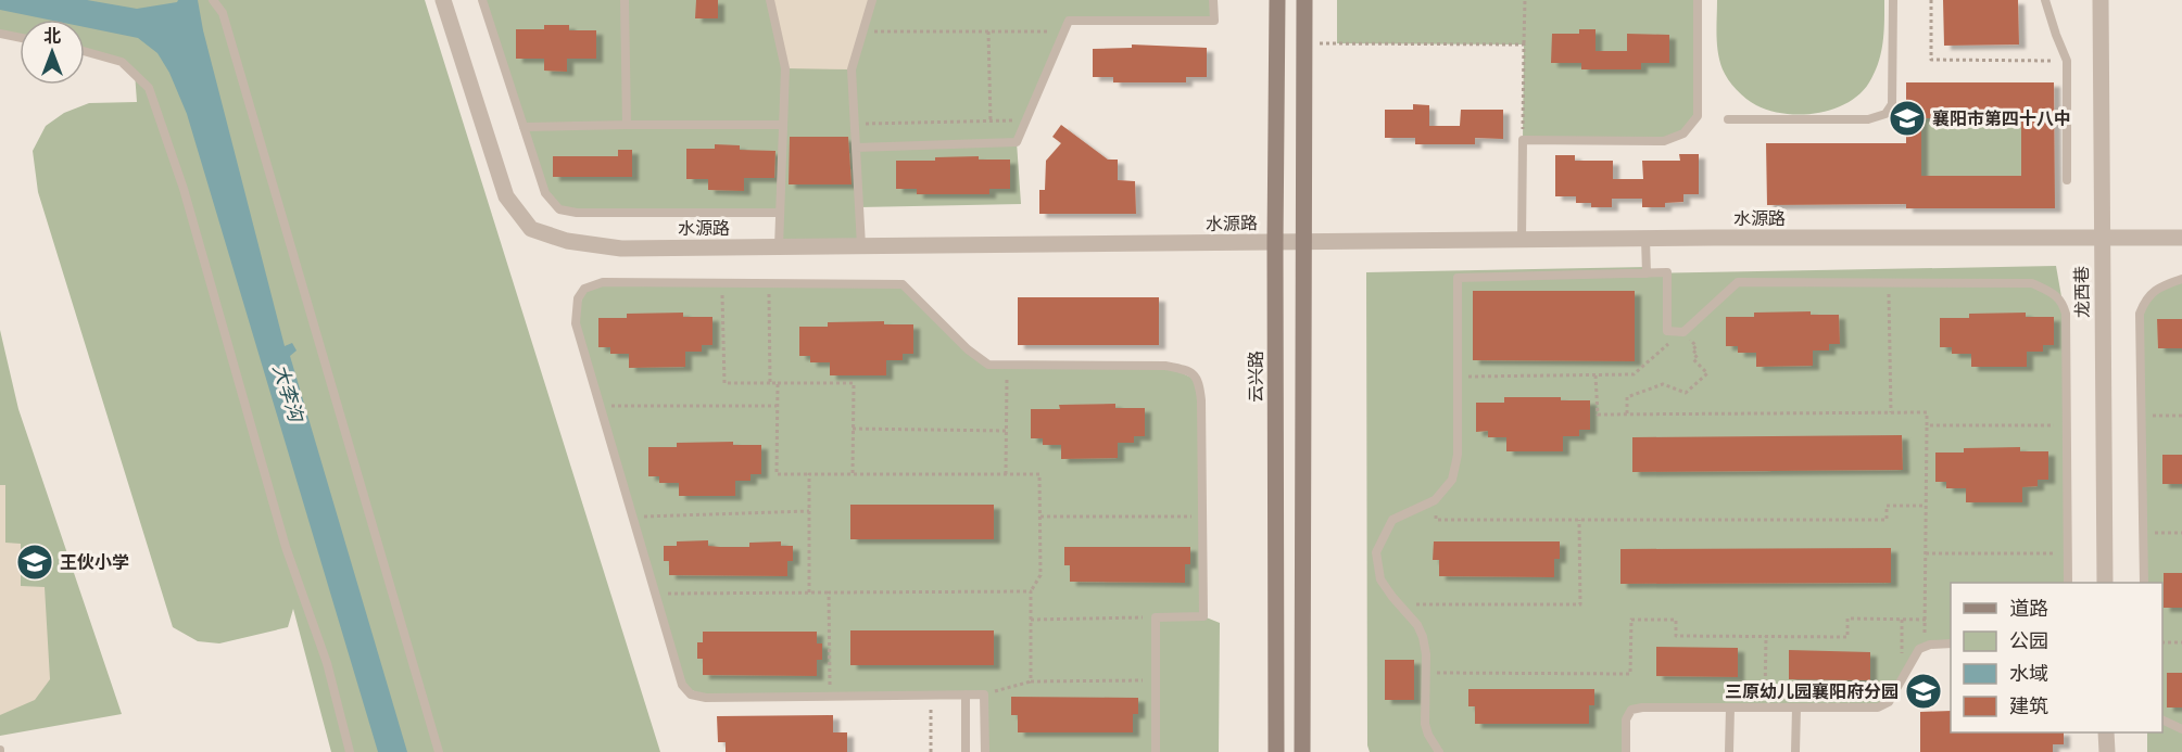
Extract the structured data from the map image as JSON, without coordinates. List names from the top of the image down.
{
  "streets": {
    "street": ["水源路", "龙西巷", "云兴路"]
  },
  "crossings": [
    ["水源路", "龙西巷"],
    ["水源路", "云兴路"]
  ],
  "water": ["大李沟"],
  "places": {
    "school or university": ["襄阳市第四十八中", "王伙小学", "三原幼儿园襄阳府分园"]
  },
  "legend": [
    "道路",
    "公园",
    "水域",
    "建筑"
  ],
  "north": "top"
}
